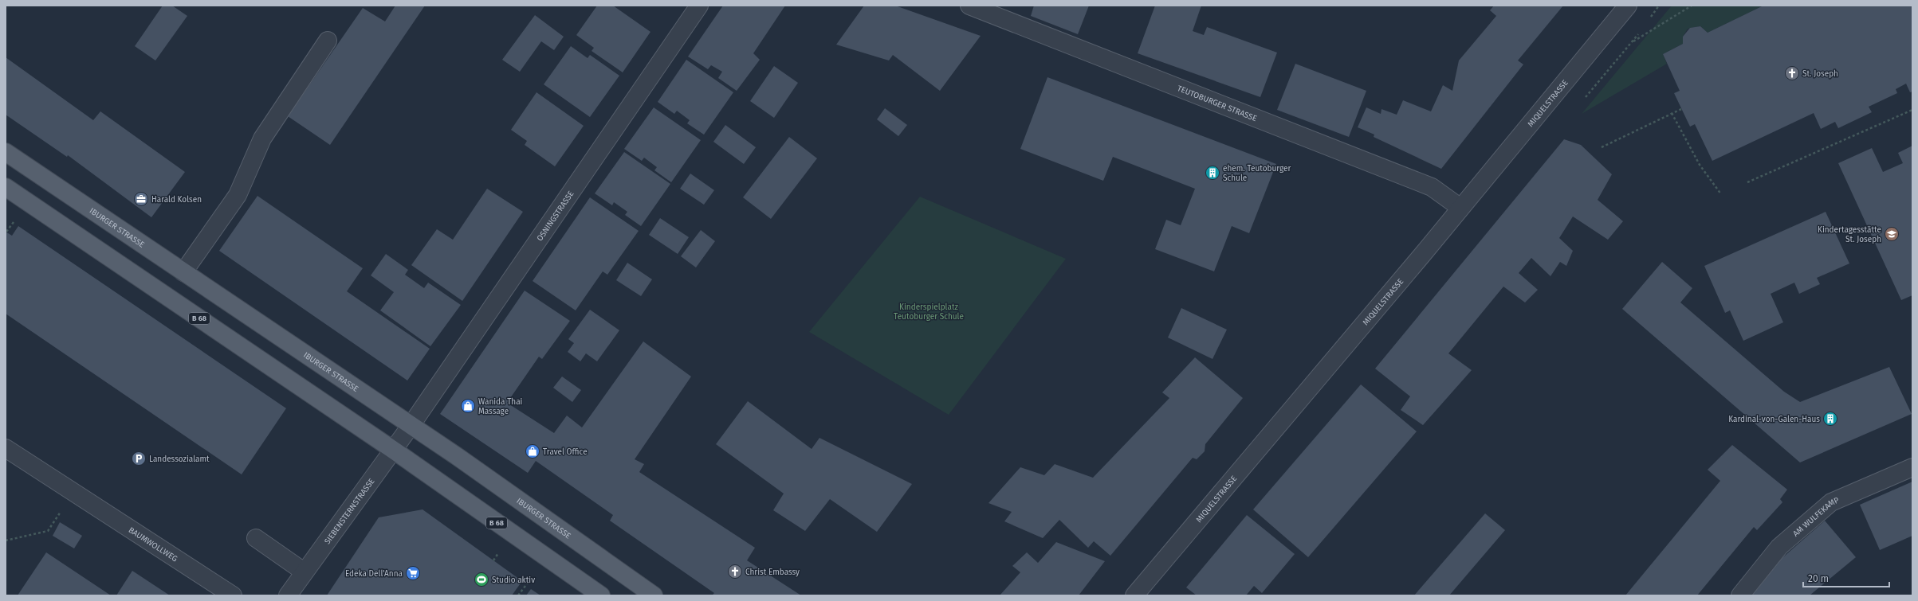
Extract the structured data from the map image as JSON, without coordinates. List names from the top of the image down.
{
  "streets": {
    "main road": ["IBURGER STRASSE", "B 68"],
    "street": [
      "TEUTOBURGER STRASSE",
      "MIQUELSTRASSE",
      "OSNINGSTRASSE",
      "SIEBENSTERNSTRASSE",
      "AM WULFEKAMP",
      "BAUMWOLLWEG"
    ]
  },
  "crossings": [
    ["TEUTOBURGER STRASSE", "MIQUELSTRASSE"],
    ["OSNINGSTRASSE", "IBURGER STRASSE"],
    ["OSNINGSTRASSE", "SIEBENSTERNSTRASSE"],
    ["IBURGER STRASSE", "SIEBENSTERNSTRASSE"],
    ["B 68", "SIEBENSTERNSTRASSE"]
  ],
  "parks": ["Kinderspielplatz Teutoburger Schule"],
  "places": {
    "church": ["St. Joseph", "Christ Embassy"],
    "building": ["ehem. Teutoburger Schule", "Kardinal-von-Galen-Haus"],
    "office": ["Harald Kolsen"],
    "school or university": ["Kindertagesstätte St. Joseph"],
    "shop": ["Wanida Thai Massage", "Travel Office"],
    "parking": ["Landessozialamt"],
    "supermarket": ["Edeka Dell'Anna"],
    "sports": ["Studio aktiv"]
  },
  "scale_bar": "20 m"
}
